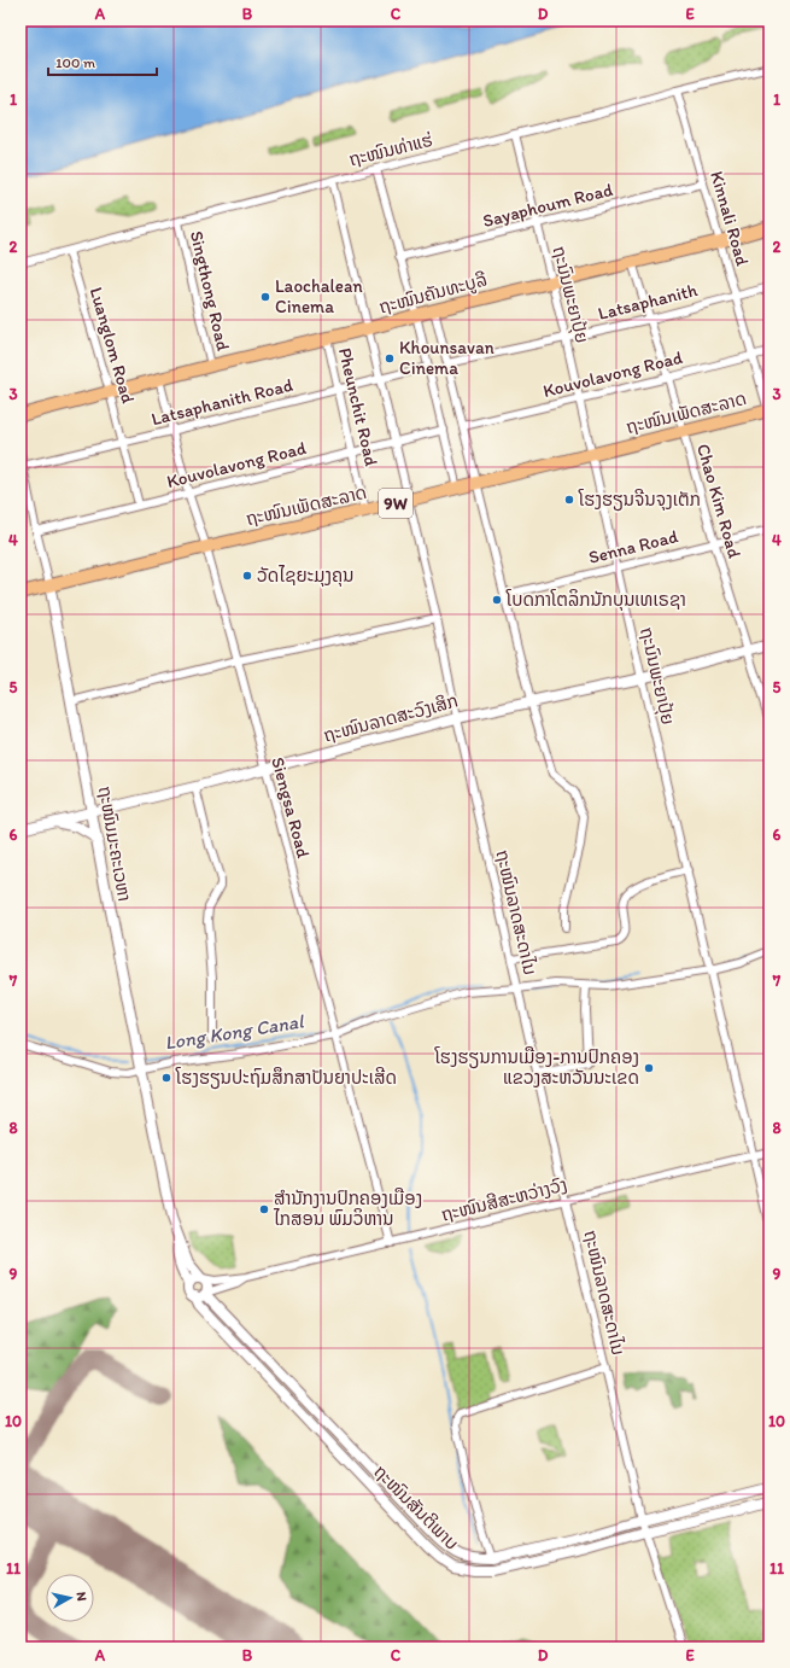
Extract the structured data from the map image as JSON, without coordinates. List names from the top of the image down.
{
  "streets": {
    "main road": ["ຖະໜົນຄັນທະບູລີ", "ຖະໜົນເພັດສະລາດ", "9W"],
    "street": [
      "ຖະໜົນທ່າແຮ່",
      "Sayaphoum Road",
      "Kinnali Road",
      "Singthong Road",
      "ຖະນົນພະຍາປຸ້ຍ",
      "Latsaphanith",
      "Luanglom Road",
      "Kouvolavong Road",
      "Latsaphanith Road",
      "Pheunchit Road",
      "Chao Kim Road",
      "Senna Road",
      "ຖະໜົນລາດສະວົງເສິກ",
      "Siengsa Road",
      "ຖະໜົນມະຄະເວຫາ",
      "ຖະໜົນລາດສະດາໄນ",
      "ຖະໜົນສີສະຫວ່າງວົງ",
      "ຖະໜົນສັນຕິພາບ"
    ]
  },
  "crossings": [
    ["ຖະໜົນທ່າແຮ່", "Kinnali Road"],
    ["ຖະໜົນທ່າແຮ່", "Singthong Road"],
    ["ຖະໜົນທ່າແຮ່", "ຖະນົນພະຍາປຸ້ຍ"],
    ["ຖະໜົນທ່າແຮ່", "Luanglom Road"],
    ["ຖະໜົນທ່າແຮ່", "ຖະໜົນລາດສະດາໄນ"],
    ["Sayaphoum Road", "Kinnali Road"],
    ["Sayaphoum Road", "ຖະນົນພະຍາປຸ້ຍ"],
    ["Kinnali Road", "ຖະໜົນຄັນທະບູລີ"],
    ["Kinnali Road", "Latsaphanith"],
    ["Kinnali Road", "Kouvolavong Road"],
    ["Kinnali Road", "ຖະໜົນເພັດສະລາດ"],
    ["Singthong Road", "ຖະໜົນຄັນທະບູລີ"],
    ["ຖະໜົນຄັນທະບູລີ", "ຖະນົນພະຍາປຸ້ຍ"],
    ["ຖະໜົນຄັນທະບູລີ", "Luanglom Road"],
    ["ຖະໜົນຄັນທະບູລີ", "Pheunchit Road"],
    ["ຖະໜົນຄັນທະບູລີ", "Chao Kim Road"],
    ["ຖະໜົນຄັນທະບູລີ", "Siengsa Road"],
    ["ຖະໜົນຄັນທະບູລີ", "ຖະໜົນລາດສະດາໄນ"],
    ["ຖະນົນພະຍາປຸ້ຍ", "Latsaphanith"],
    ["ຖະນົນພະຍາປຸ້ຍ", "Kouvolavong Road"],
    ["ຖະນົນພະຍາປຸ້ຍ", "ຖະໜົນເພັດສະລາດ"],
    ["ຖະນົນພະຍາປຸ້ຍ", "Senna Road"],
    ["ຖະນົນພະຍາປຸ້ຍ", "ຖະໜົນລາດສະວົງເສິກ"],
    ["ຖະນົນພະຍາປຸ້ຍ", "ຖະໜົນສີສະຫວ່າງວົງ"],
    ["Latsaphanith", "Chao Kim Road"],
    ["Luanglom Road", "Kouvolavong Road"],
    ["Luanglom Road", "Latsaphanith Road"],
    ["Kouvolavong Road", "Pheunchit Road"],
    ["Kouvolavong Road", "Chao Kim Road"],
    ["Kouvolavong Road", "Siengsa Road"],
    ["Kouvolavong Road", "ຖະໜົນມະຄະເວຫາ"],
    ["Kouvolavong Road", "ຖະໜົນລາດສະດາໄນ"],
    ["Latsaphanith Road", "Pheunchit Road"],
    ["Latsaphanith Road", "Siengsa Road"],
    ["Latsaphanith Road", "ຖະໜົນມະຄະເວຫາ"],
    ["Latsaphanith Road", "ຖະໜົນລາດສະດາໄນ"],
    ["Pheunchit Road", "ຖະໜົນເພັດສະລາດ"],
    ["ຖະໜົນເພັດສະລາດ", "Chao Kim Road"],
    ["ຖະໜົນເພັດສະລາດ", "Siengsa Road"],
    ["ຖະໜົນເພັດສະລາດ", "ຖະໜົນມະຄະເວຫາ"],
    ["ຖະໜົນເພັດສະລາດ", "ຖະໜົນລາດສະດາໄນ"],
    ["Chao Kim Road", "Senna Road"],
    ["Chao Kim Road", "ຖະໜົນລາດສະວົງເສິກ"],
    ["ຖະໜົນລາດສະວົງເສິກ", "Siengsa Road"],
    ["ຖະໜົນລາດສະວົງເສິກ", "ຖະໜົນມະຄະເວຫາ"],
    ["ຖະໜົນລາດສະວົງເສິກ", "ຖະໜົນລາດສະດາໄນ"],
    ["Siengsa Road", "ຖະໜົນສີສະຫວ່າງວົງ"],
    ["ຖະໜົນມະຄະເວຫາ", "ຖະໜົນສັນຕິພາບ"],
    ["ຖະໜົນລາດສະດາໄນ", "ຖະໜົນສີສະຫວ່າງວົງ"],
    ["ຖະໜົນລາດສະດາໄນ", "ຖະໜົນສັນຕິພາບ"]
  ],
  "water": ["Long Kong Canal"],
  "places": [
    "Laochalean Cinema",
    "Khounsavan Cinema",
    "ໂຮງຮຽນຈີນຈຸງເຕັກ",
    "ວັດໄຊຍະມຸງຄຸນ",
    "ໂບດກາໂຕລິກນັກບຸນເທເຣຊາ",
    "ໂຮງຮຽນການເມືອງ-ການປົກຄອງ ແຂວງສະຫວັນນະເຂດ",
    "ໂຮງຮຽນປະຖົມສຶກສາປັນຍາປະເສີດ",
    "ສຳນັກງານປົກຄອງເມືອງ ໄກສອນ ພົມວິຫານ"
  ],
  "scale_bar": "100 m",
  "north": "right",
  "grid": {
    "columns": [
      "A",
      "B",
      "C",
      "D",
      "E"
    ],
    "rows": [
      "1",
      "2",
      "3",
      "4",
      "5",
      "6",
      "7",
      "8",
      "9",
      "10",
      "11"
    ]
  }
}
